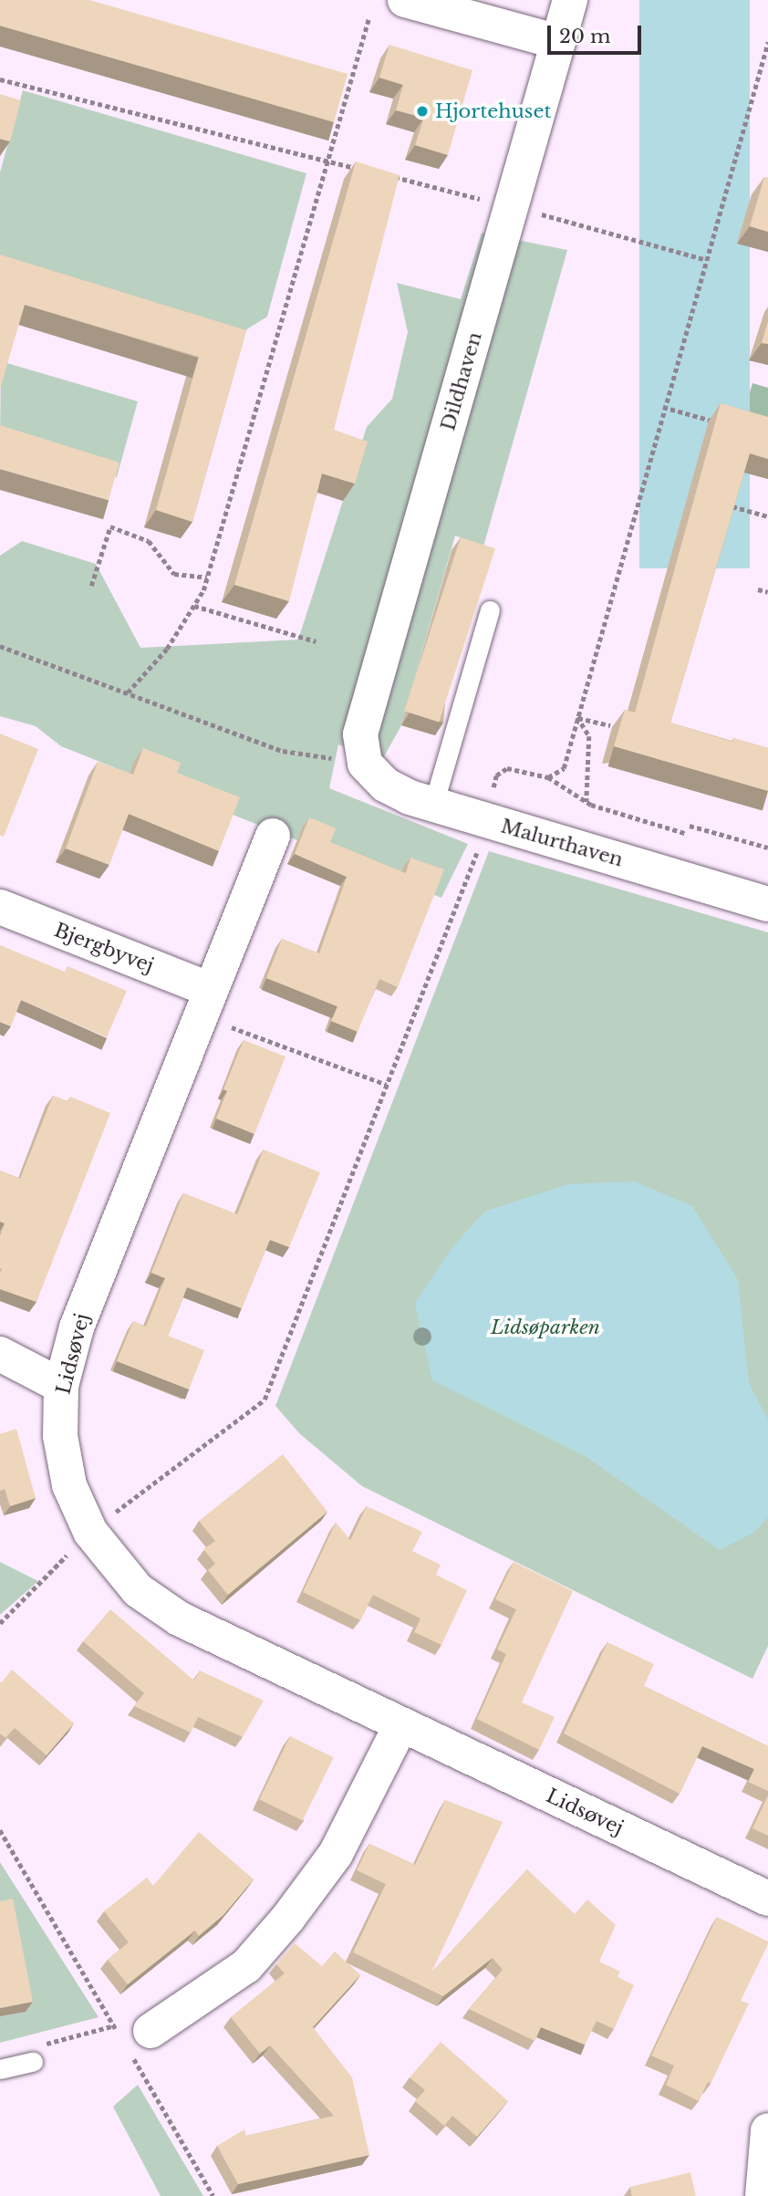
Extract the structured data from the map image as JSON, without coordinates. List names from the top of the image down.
{
  "streets": {
    "street": [
      "Dildhaven",
      "Malurthaven",
      "Bjergbyvej",
      "Lidsøvej"
    ]
  },
  "crossings": [
    ["Dildhaven", "Malurthaven"],
    ["Bjergbyvej", "Lidsøvej"]
  ],
  "parks": ["Lidsøparken"],
  "places": ["Hjortehuset"],
  "scale_bar": "20 m"
}
